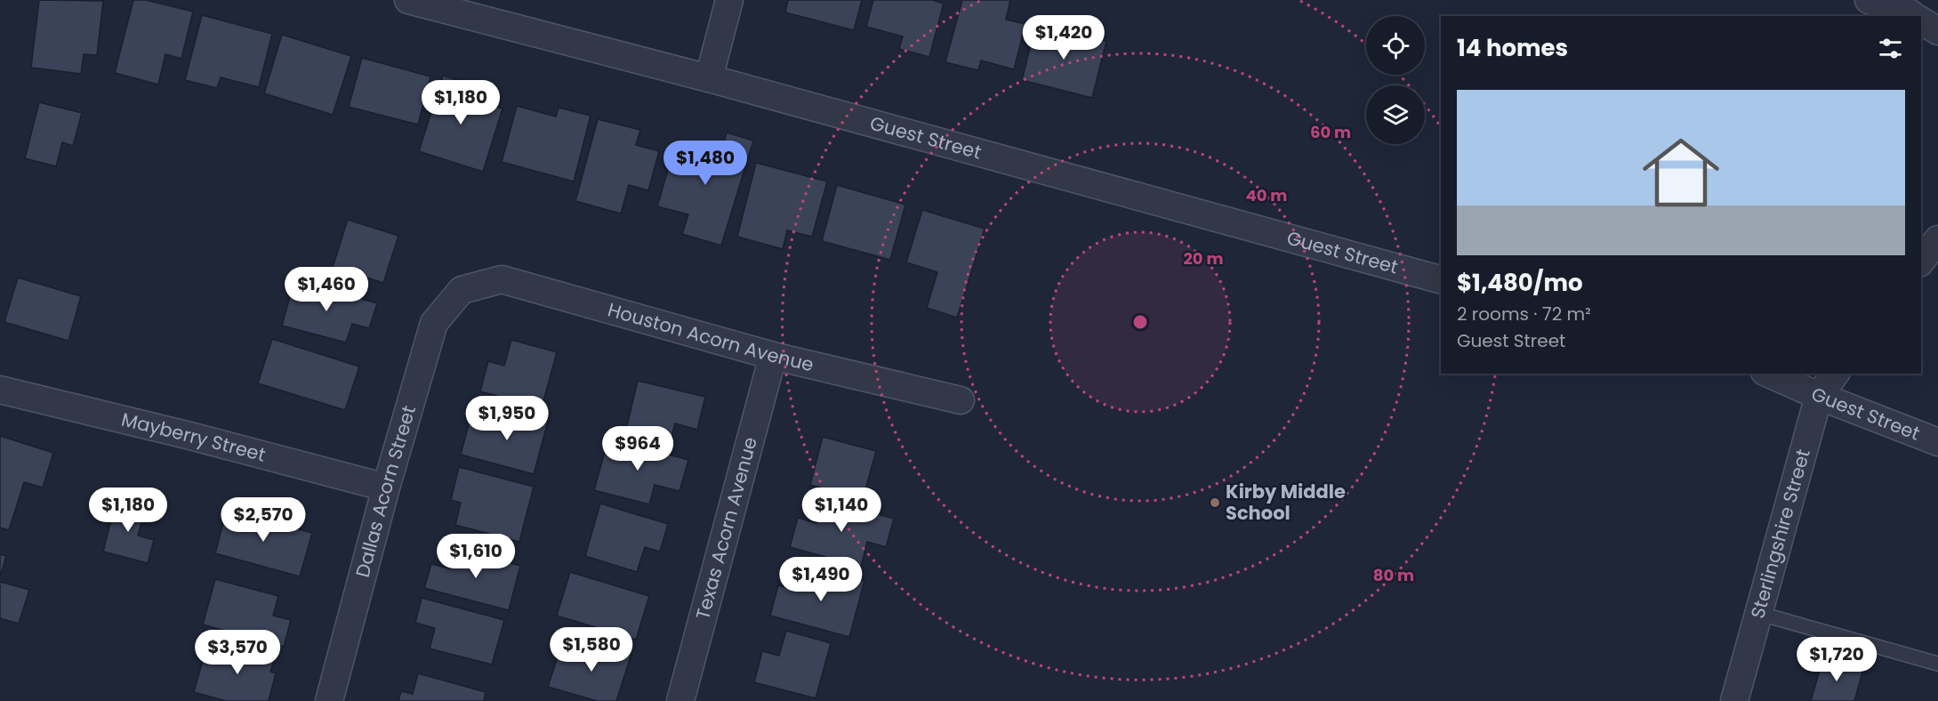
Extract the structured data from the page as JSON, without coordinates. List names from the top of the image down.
{
  "streets": {
    "street": [
      "Guest Street",
      "Houston Acorn Avenue",
      "Mayberry Street",
      "Dallas Acorn Street",
      "Texas Acorn Avenue",
      "Sterlingshire Street"
    ]
  },
  "crossings": [
    ["Guest Street", "Sterlingshire Street"],
    ["Houston Acorn Avenue", "Dallas Acorn Street"],
    ["Houston Acorn Avenue", "Texas Acorn Avenue"],
    ["Mayberry Street", "Dallas Acorn Street"]
  ],
  "places": ["Kirby Middle School"],
  "page": {
    "price": [
      "$1,420",
      "$1,180",
      "$1,480",
      "$1,460",
      "$1,950",
      "$964",
      "$1,180",
      "$1,140",
      "$2,570",
      "$1,610",
      "$1,490",
      "$1,580",
      "$3,570",
      "$1,720"
    ],
    "heading": "14 homes",
    "list": [
      {
        "name": "$1,480/mo",
        "note": "2 rooms · 72 m² · Guest Street"
      }
    ]
  },
  "rings": [
    "60 m",
    "40 m",
    "20 m",
    "80 m"
  ]
}
